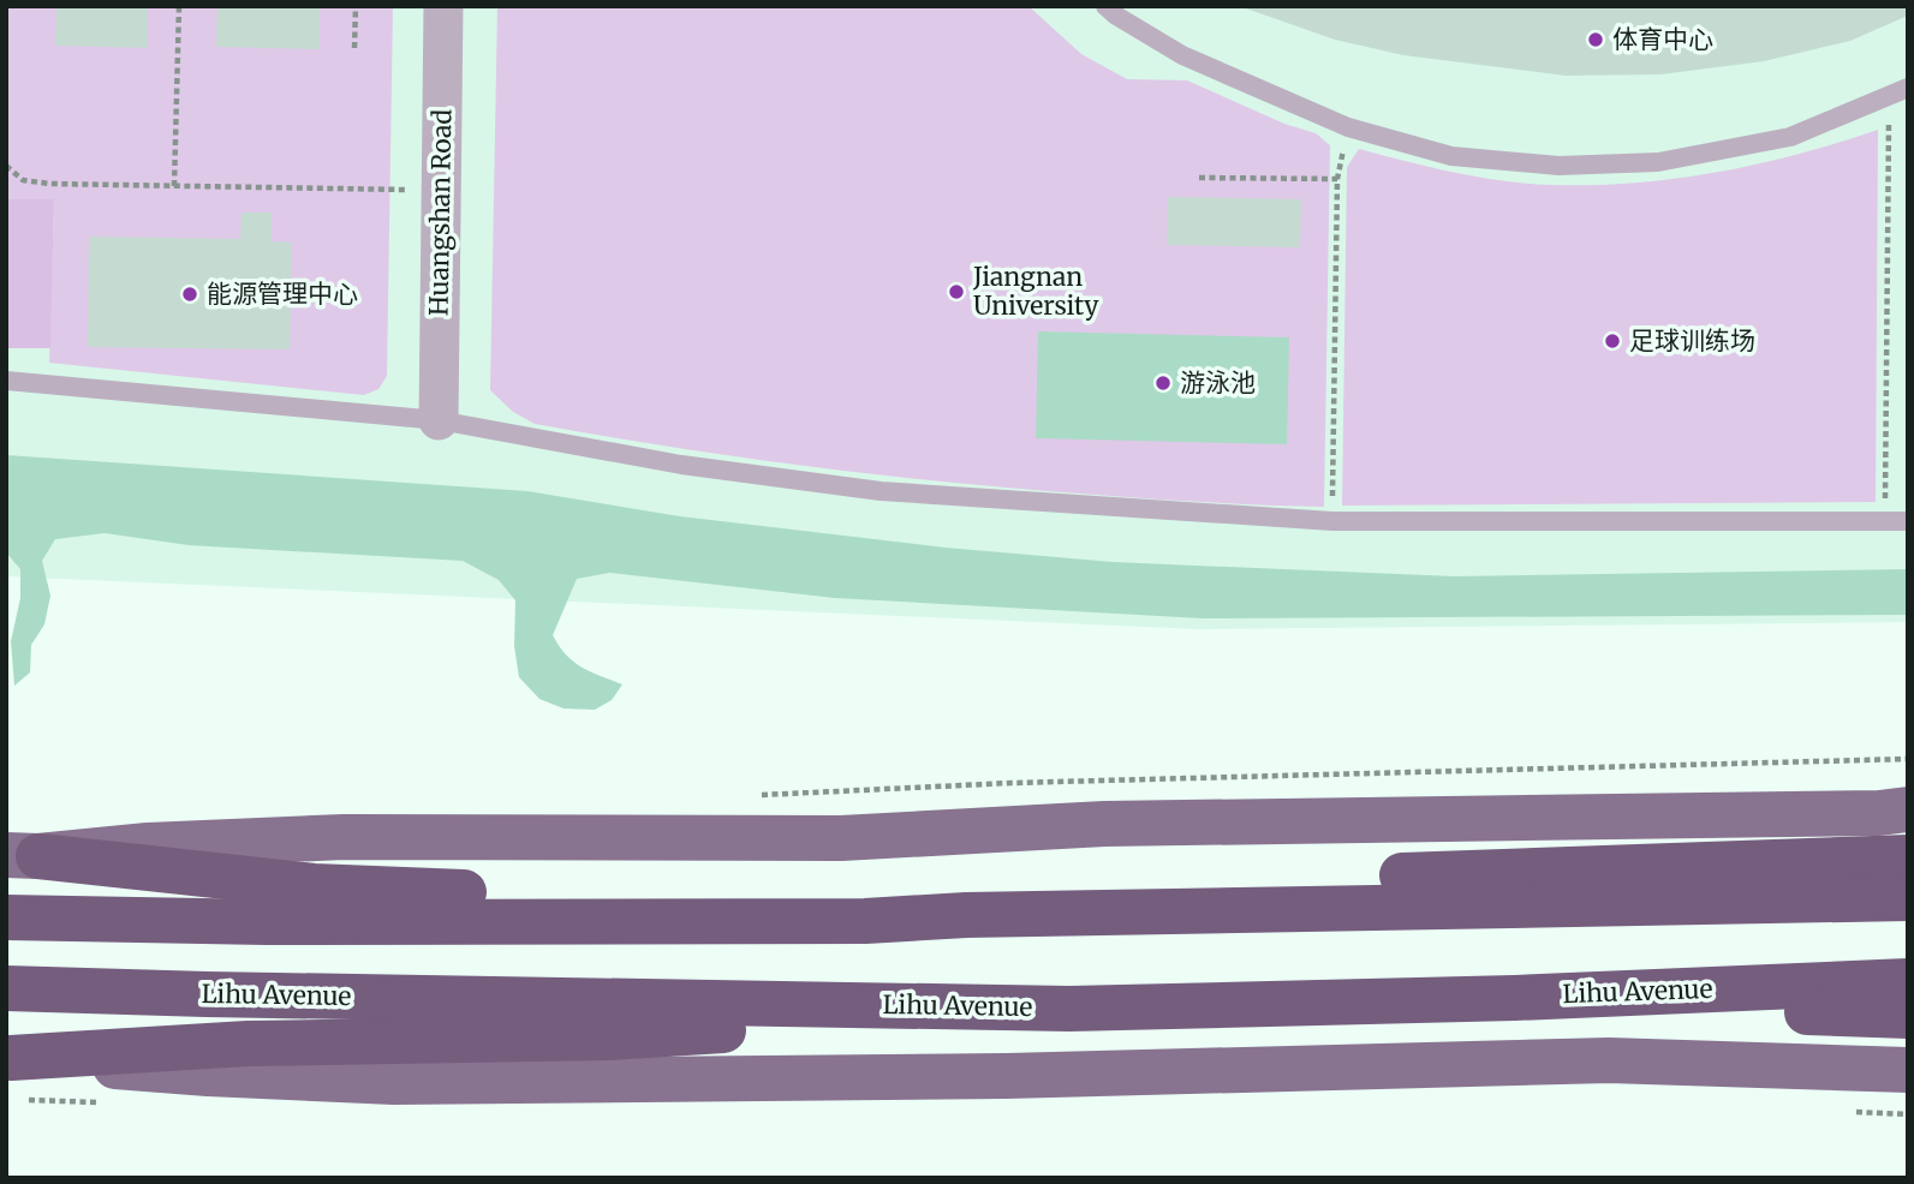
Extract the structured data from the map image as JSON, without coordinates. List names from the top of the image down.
{
  "streets": {
    "highway": ["Lihu Avenue"],
    "street": ["Huangshan Road"]
  },
  "places": [
    "体育中心",
    "Jiangnan University",
    "能源管理中心",
    "足球训练场",
    "游泳池"
  ]
}
